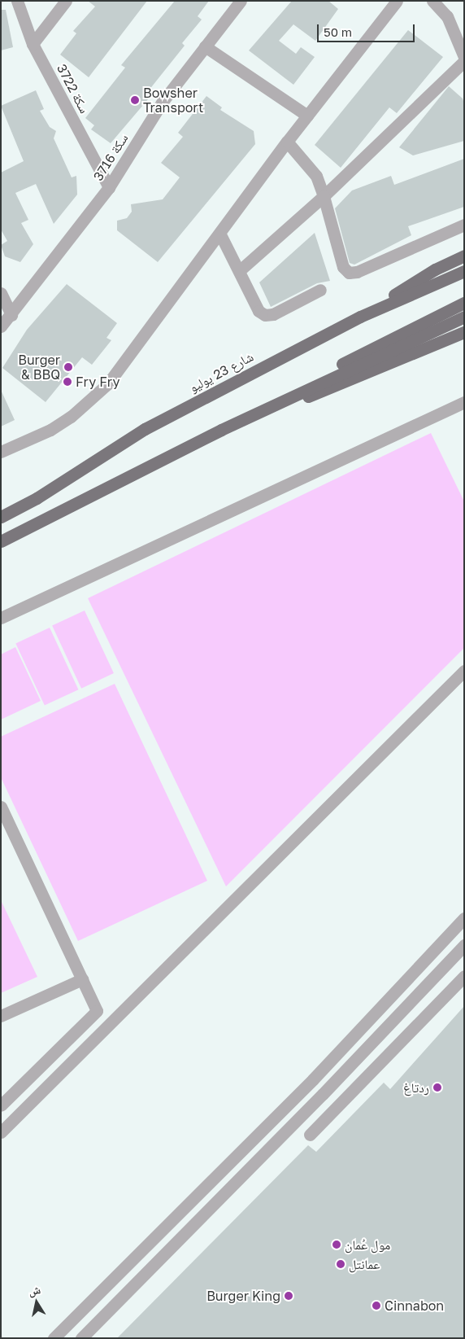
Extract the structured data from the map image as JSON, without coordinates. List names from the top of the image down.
{
  "streets": {
    "main road": ["شارع 23 يوليو"],
    "street": ["سكة 3722", "سكة 3716"]
  },
  "crossings": [
    ["سكة 3722", "سكة 3716"]
  ],
  "places": [
    "Bowsher Transport",
    "Burger & BBQ",
    "Fry Fry",
    "ردتاغ",
    "مول عُمان",
    "عمانتل",
    "Burger King",
    "Cinnabon"
  ],
  "scale_bar": "50 m",
  "north": "top"
}
